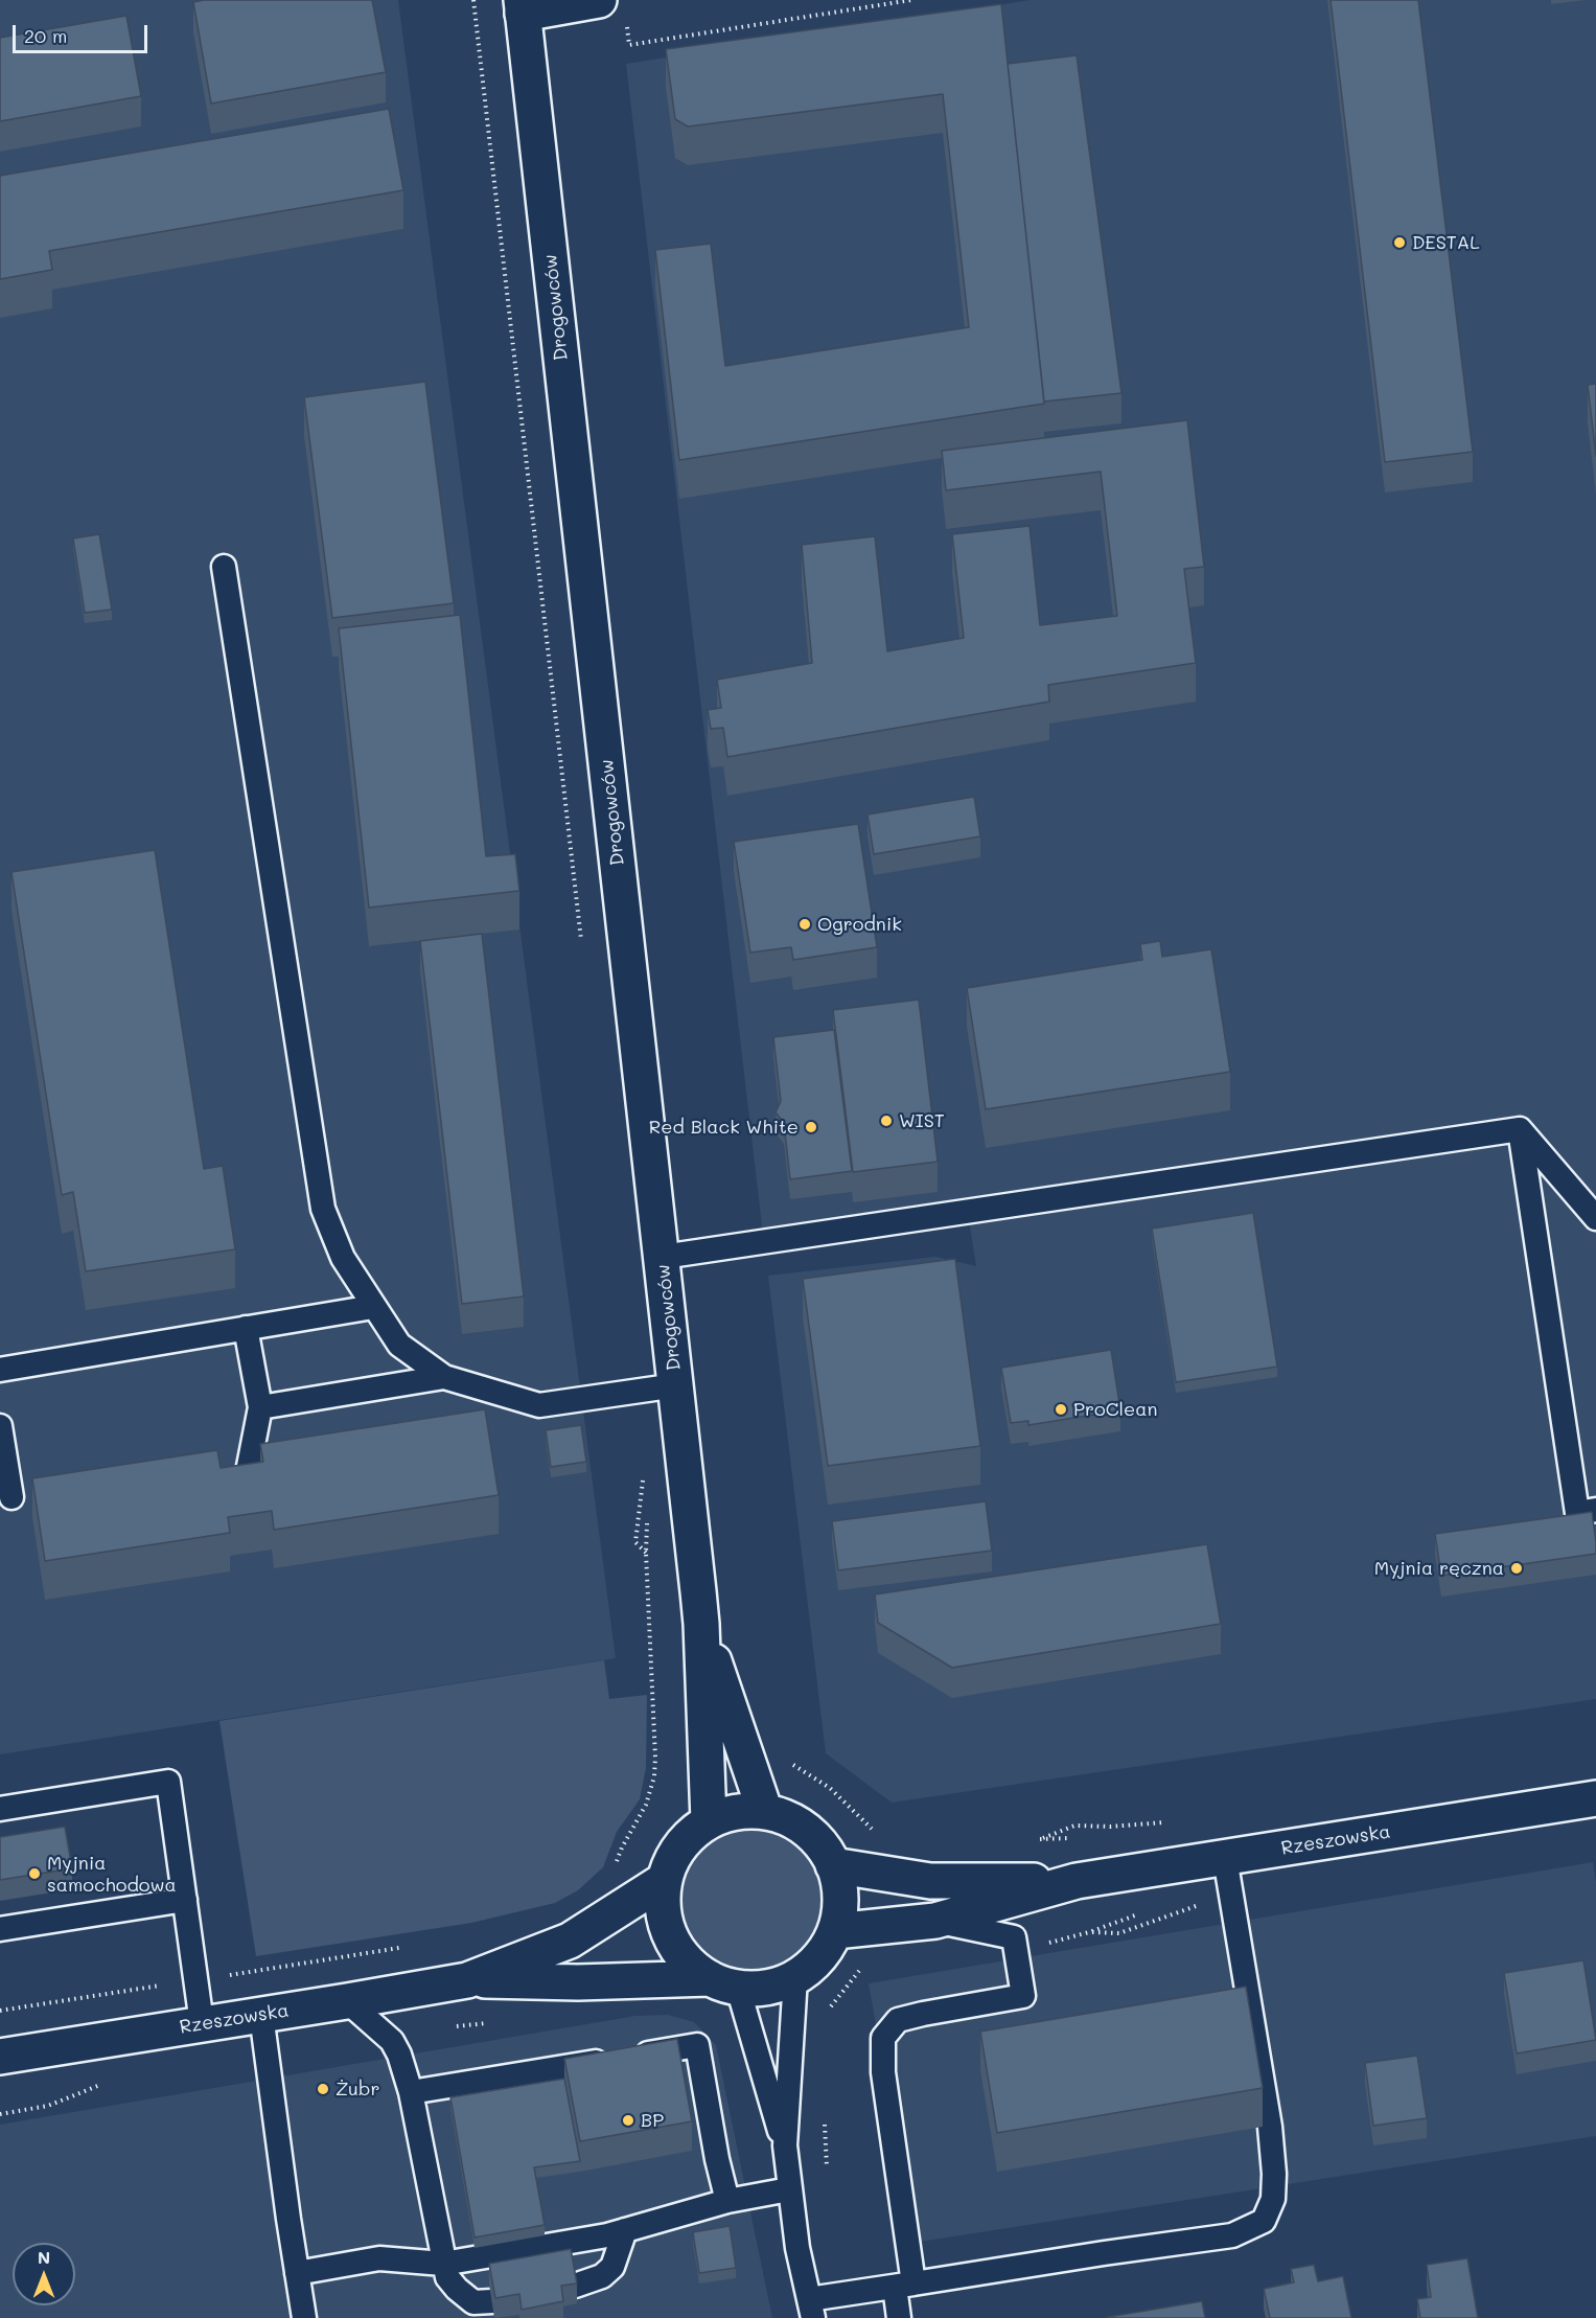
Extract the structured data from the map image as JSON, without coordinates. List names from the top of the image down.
{
  "streets": {
    "street": ["Drogowców", "Rzeszowska"]
  },
  "crossings": [
    ["Drogowców", "Rzeszowska"]
  ],
  "places": [
    "DESTAL",
    "Ogrodnik",
    "WIST",
    "Red Black White",
    "ProClean",
    "Myjnia ręczna",
    "Myjnia samochodowa",
    "Żubr",
    "BP"
  ],
  "scale_bar": "20 m",
  "north": "top"
}
